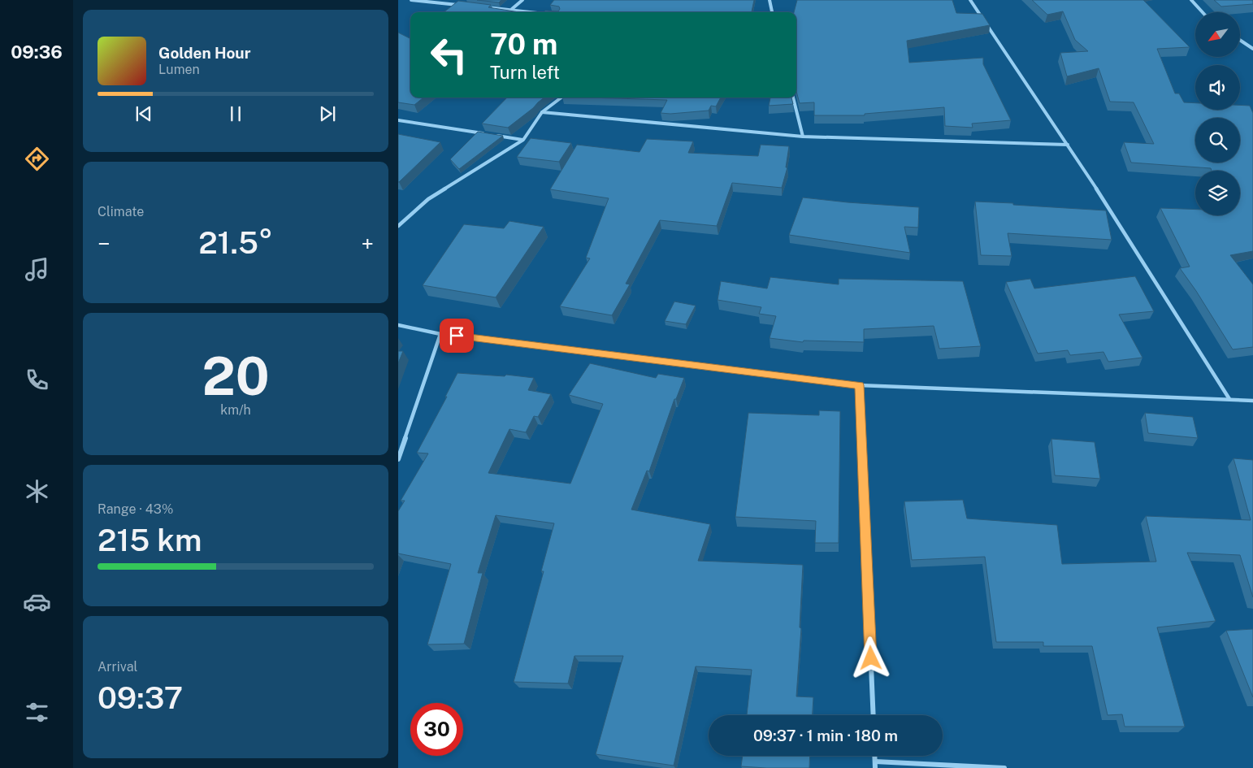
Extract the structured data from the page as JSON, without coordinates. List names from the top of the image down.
{
  "north": "bottom left",
  "page": {
    "tabs": "09:36",
    "turn": ["70 m", "Turn left"],
    "song": ["Golden Hour", "Lumen"],
    "tile": [
      "Climate",
      ["20", "km/h"],
      ["Range · 43%", "215 km"],
      ["Arrival", "09:37"]
    ],
    "heat": ["−", "21.5°", "+"],
    "limit": "30",
    "trip": "09:37 · 1 min · 180 m"
  }
}
